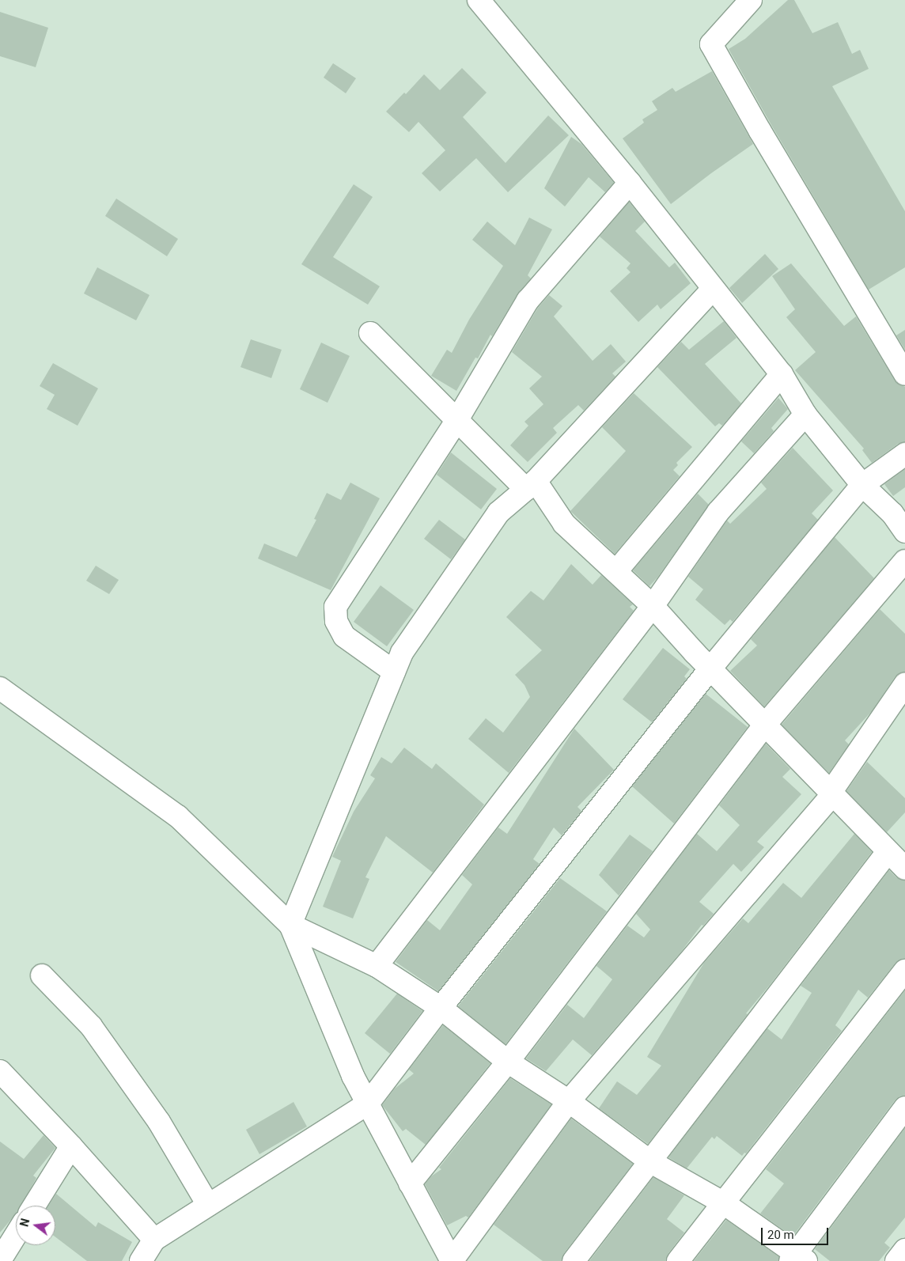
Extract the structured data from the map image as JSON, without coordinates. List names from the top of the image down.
{
  "scale_bar": "20 m",
  "north": "left"
}
